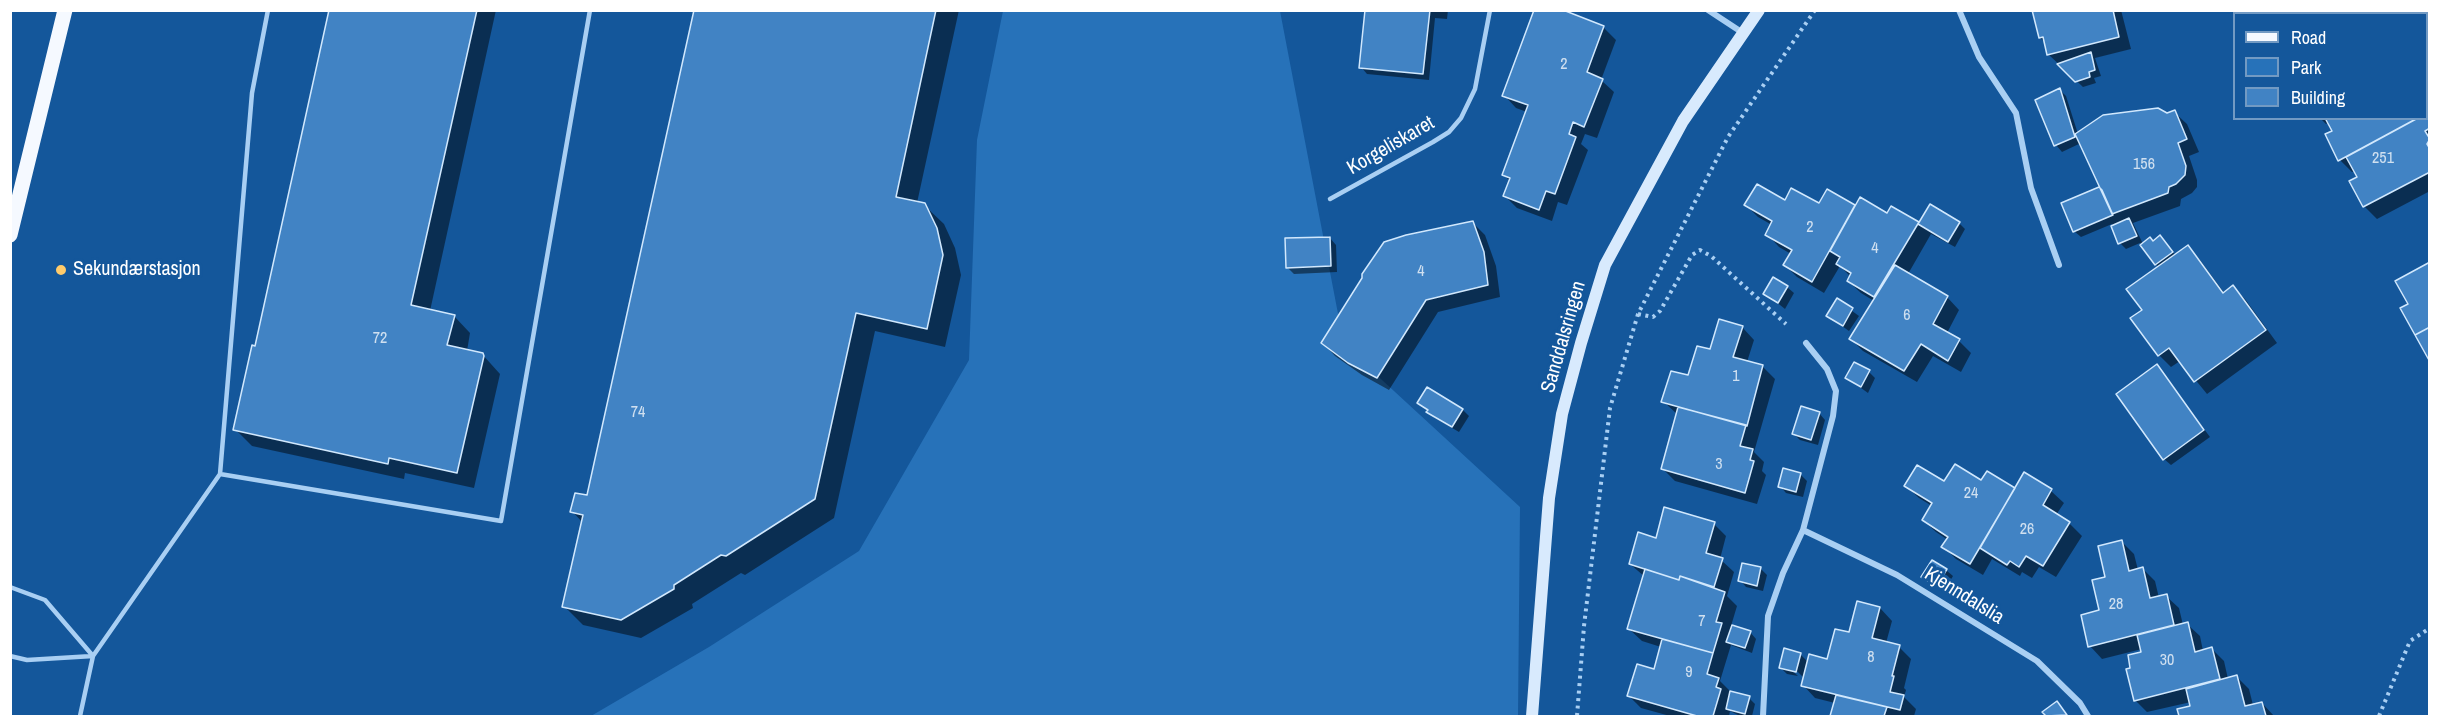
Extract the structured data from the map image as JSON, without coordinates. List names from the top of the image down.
{
  "streets": {
    "main road": ["Sanddalsringen"],
    "street": ["Kjenndalslia"],
    "lane": ["Korgeliskaret"]
  },
  "places": ["Sekundærstasjon"],
  "house_numbers": [
    "2",
    "251",
    "156",
    "2",
    "4",
    "4",
    "6",
    "72",
    "1",
    "74",
    "3",
    "24",
    "26",
    "28",
    "7",
    "8",
    "30",
    "9"
  ],
  "legend": ["Road", "Park", "Building"]
}
